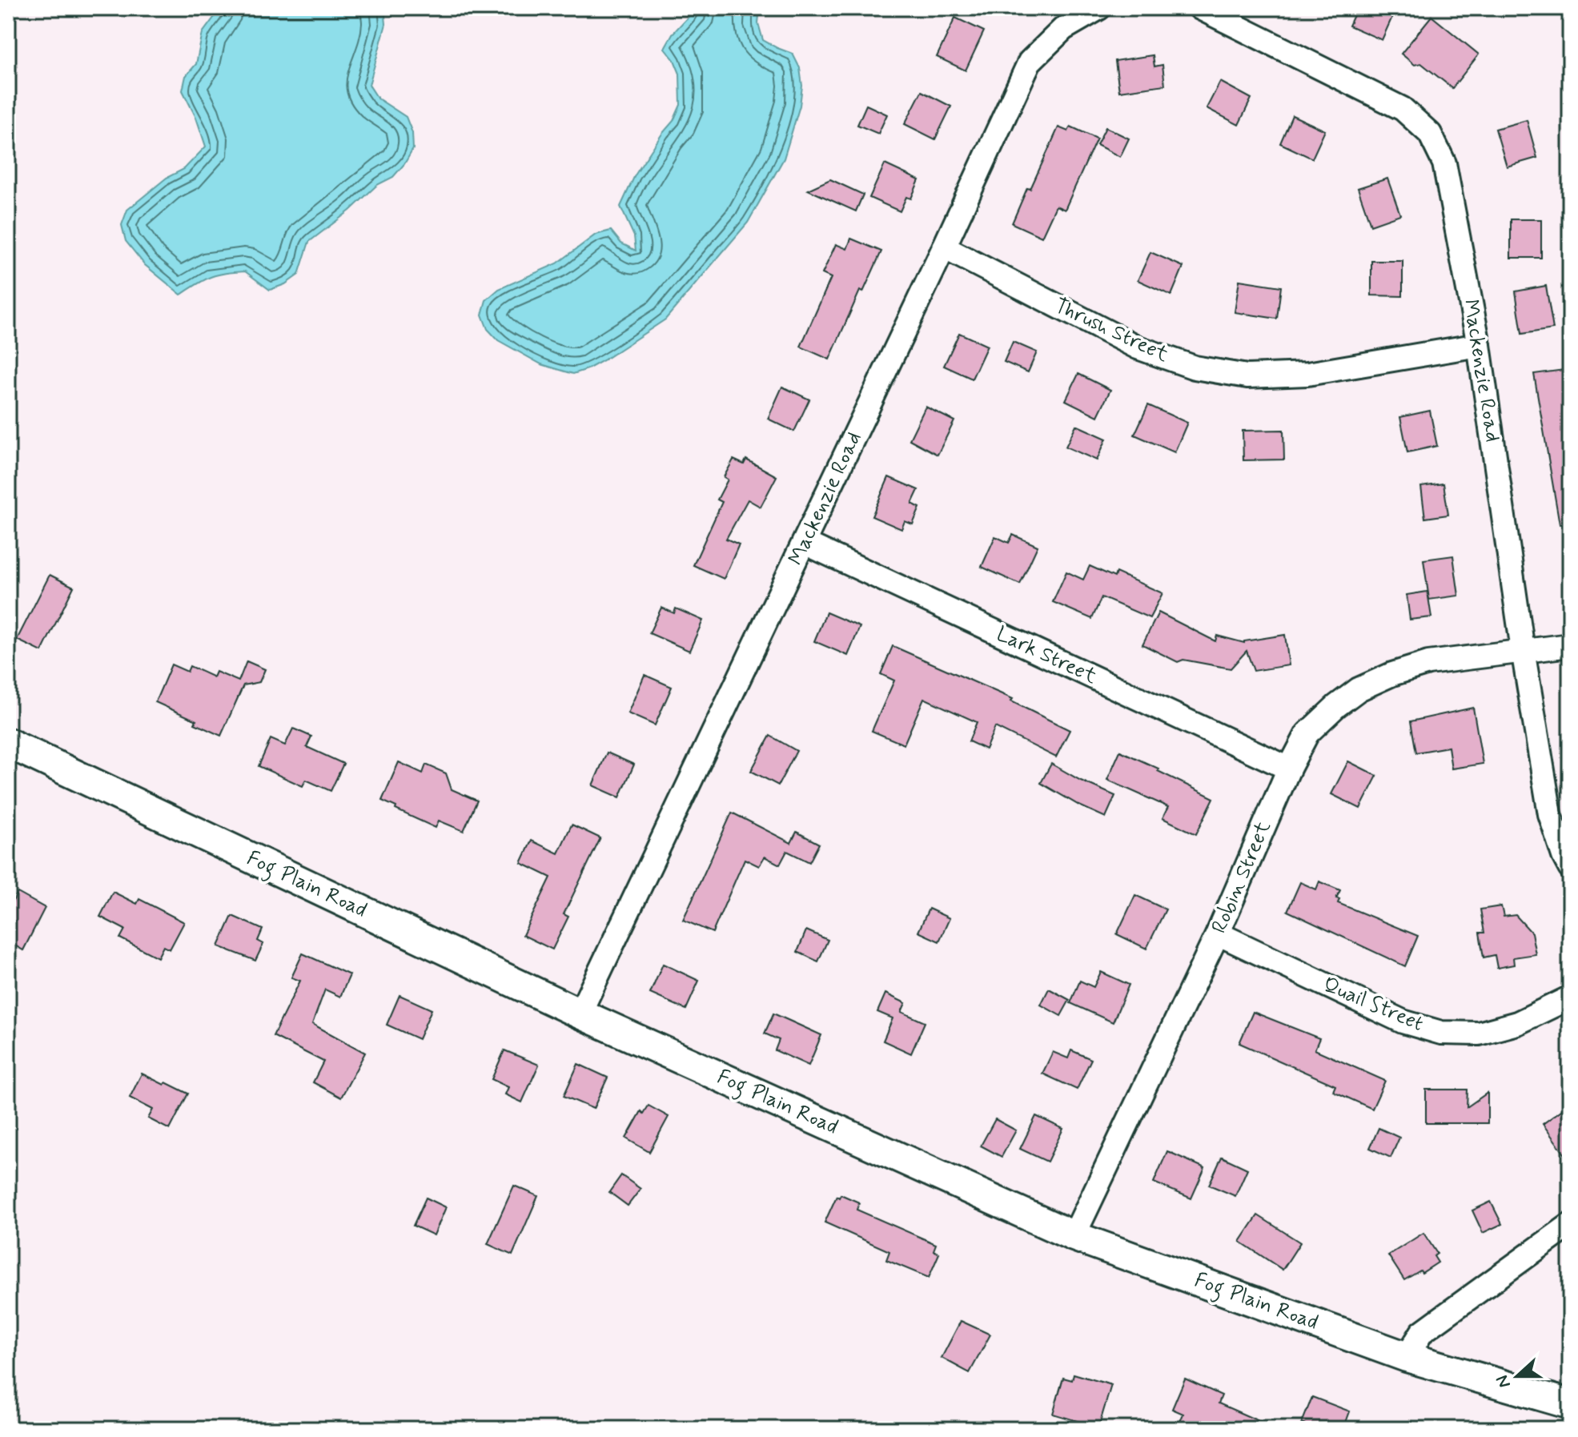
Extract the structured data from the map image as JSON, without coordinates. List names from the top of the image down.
{
  "streets": {
    "street": [
      "Thrush Street",
      "Mackenzie Road",
      "Lark Street",
      "Robin Street",
      "Fog Plain Road",
      "Quail Street"
    ]
  },
  "crossings": [
    ["Thrush Street", "Mackenzie Road"],
    ["Mackenzie Road", "Lark Street"],
    ["Mackenzie Road", "Robin Street"],
    ["Mackenzie Road", "Fog Plain Road"],
    ["Lark Street", "Robin Street"],
    ["Robin Street", "Fog Plain Road"],
    ["Robin Street", "Quail Street"]
  ],
  "north": "left"
}
